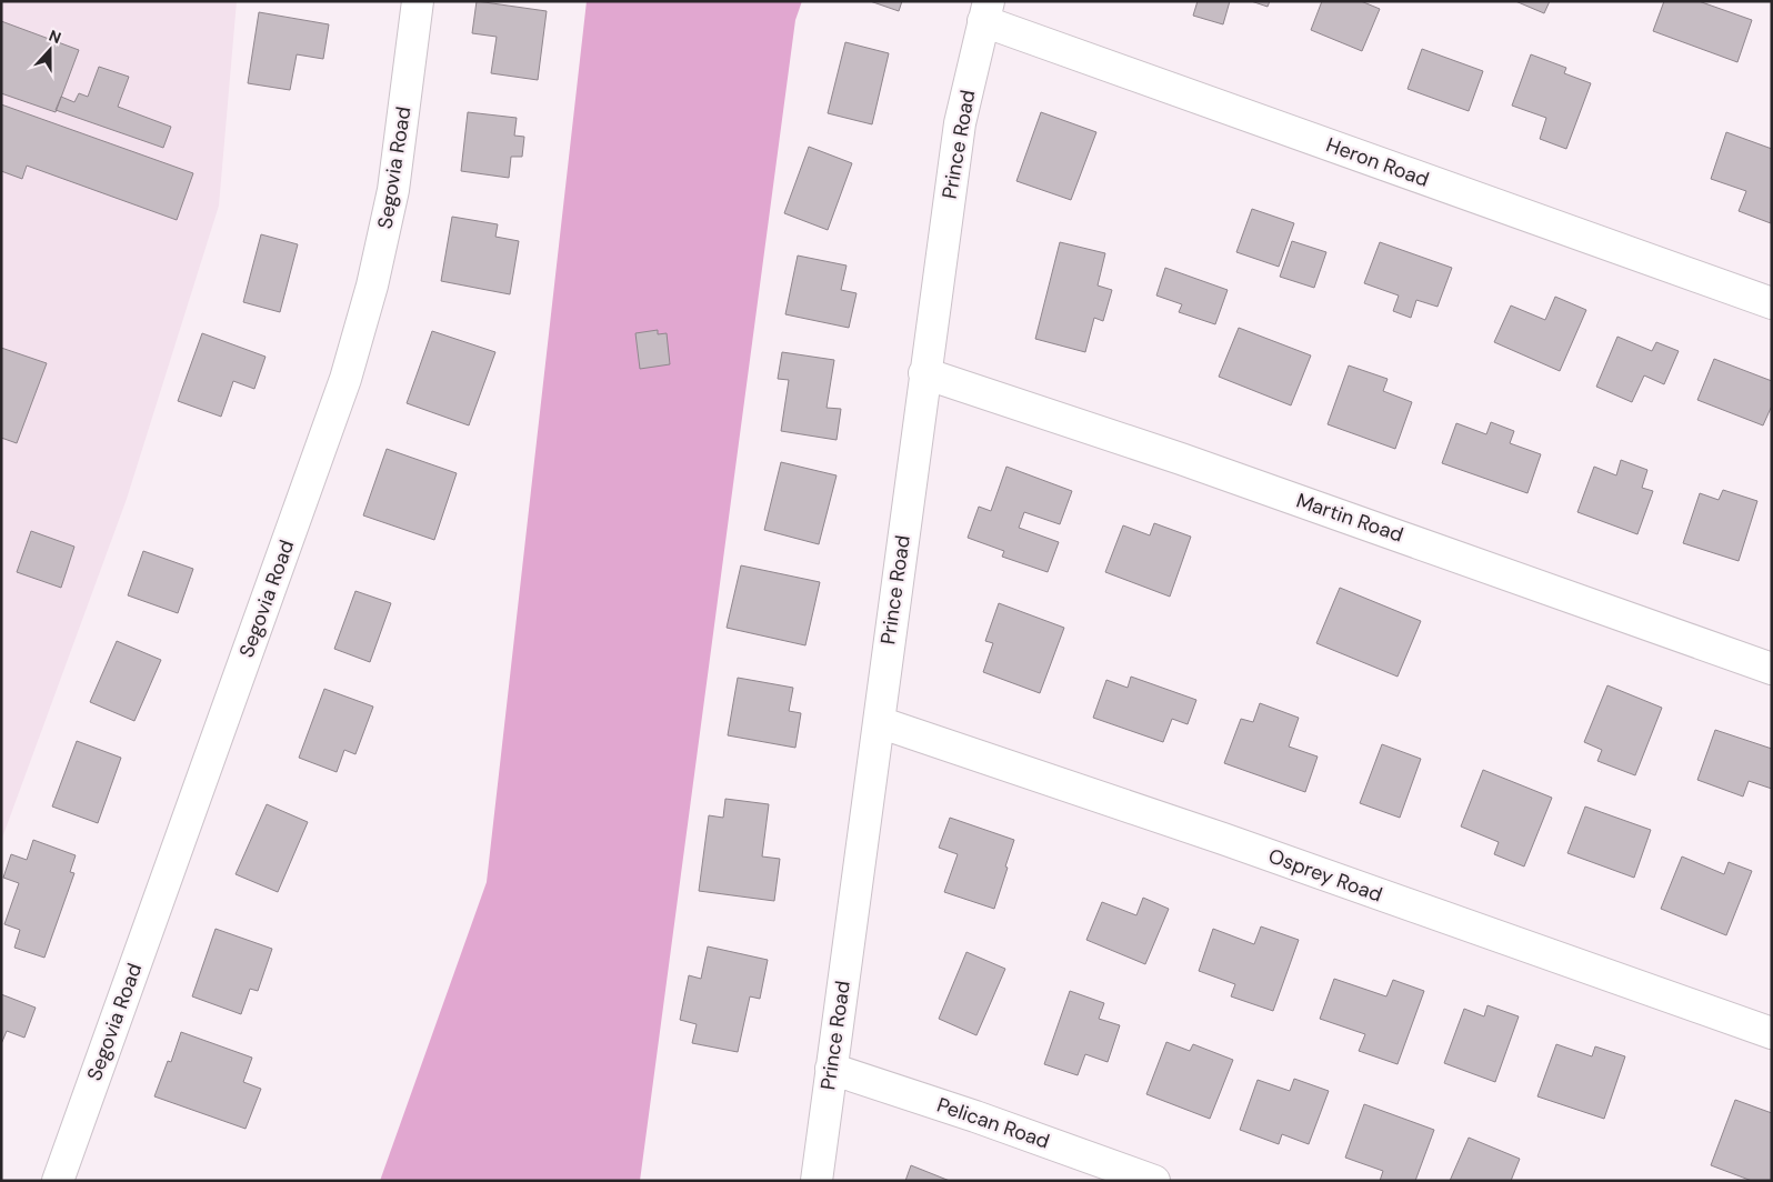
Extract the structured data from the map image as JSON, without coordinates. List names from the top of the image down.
{
  "streets": {
    "street": [
      "Prince Road",
      "Heron Road",
      "Segovia Road",
      "Martin Road",
      "Osprey Road",
      "Pelican Road"
    ]
  },
  "crossings": [
    ["Prince Road", "Heron Road"],
    ["Prince Road", "Martin Road"],
    ["Prince Road", "Osprey Road"],
    ["Prince Road", "Pelican Road"]
  ],
  "north": "top"
}
